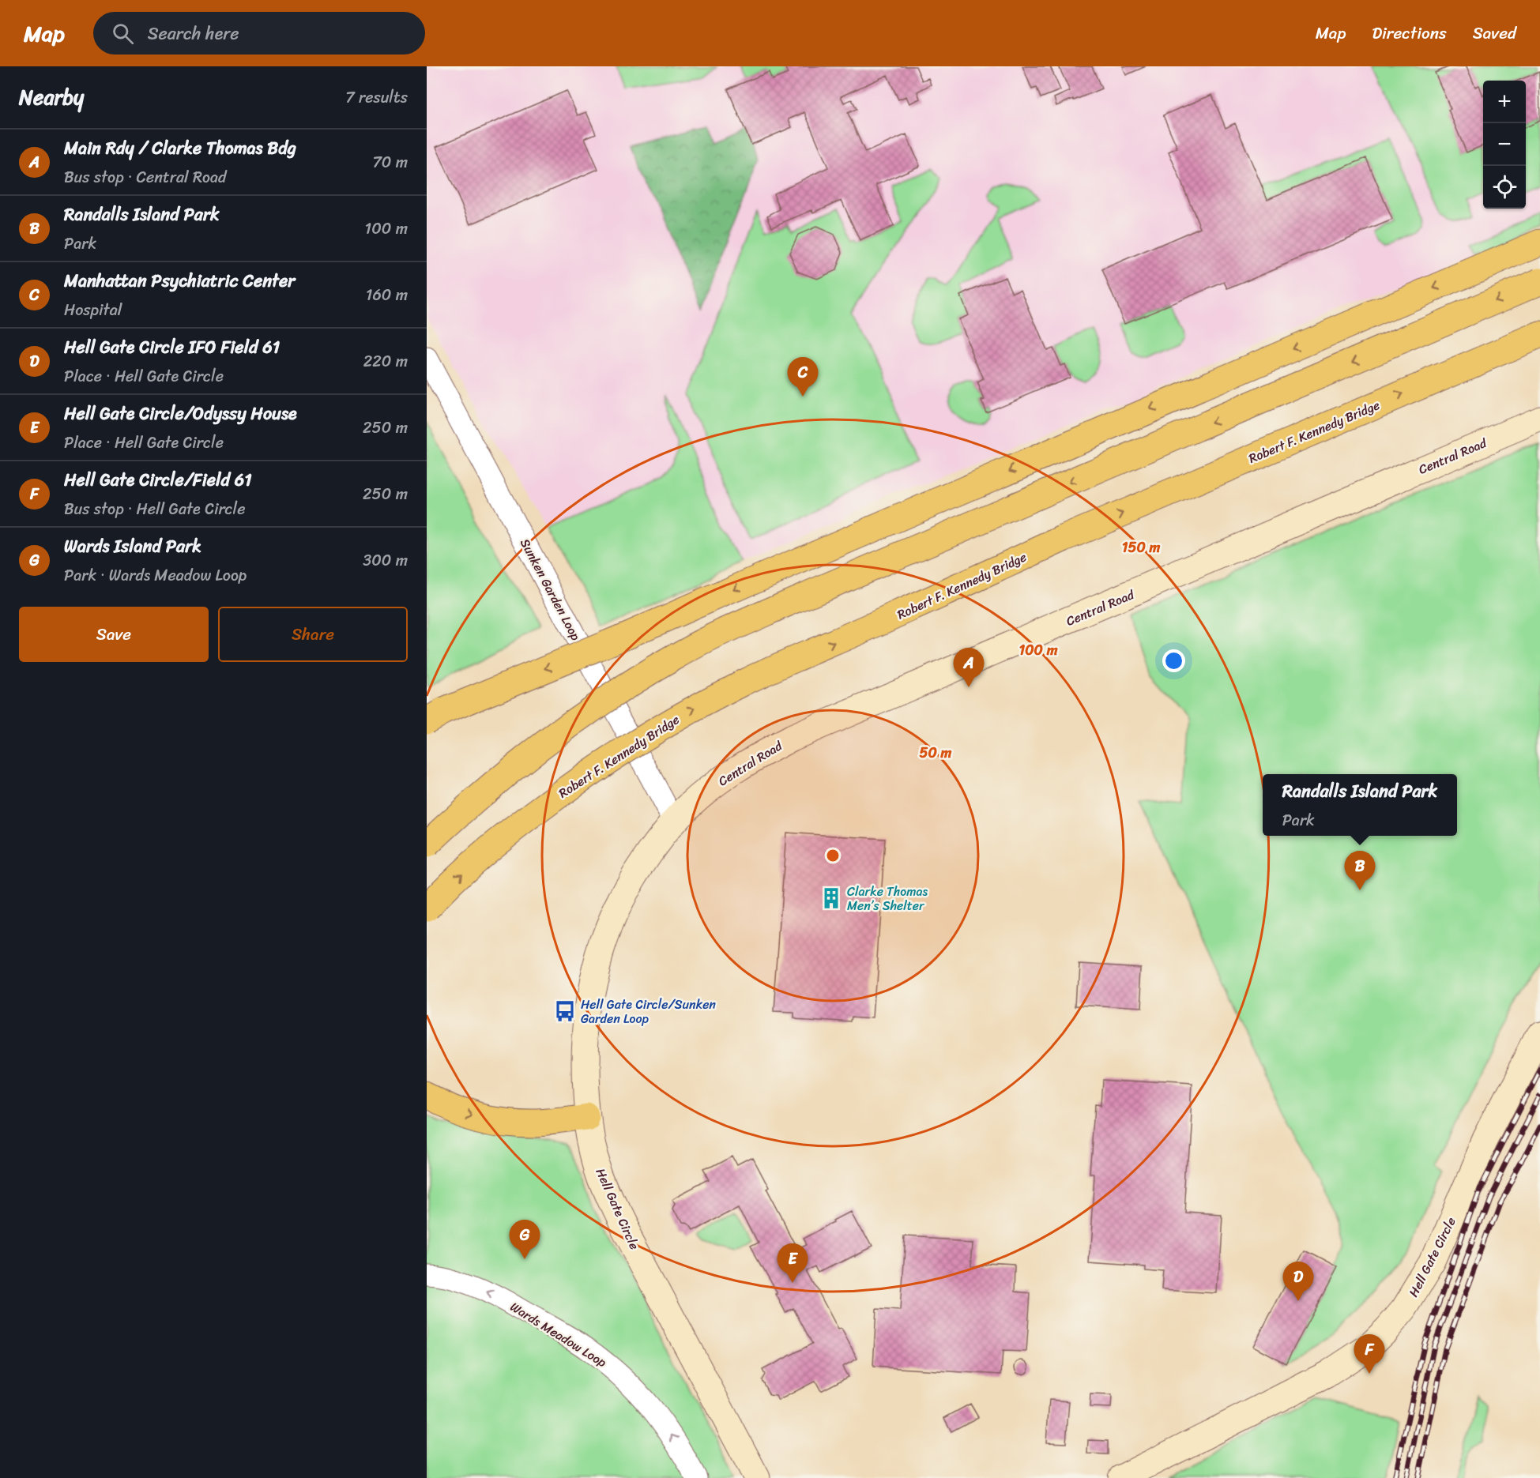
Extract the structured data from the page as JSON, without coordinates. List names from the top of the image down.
{
  "streets": {
    "highway": ["Robert F. Kennedy Bridge"],
    "street": [
      "Central Road",
      "Sunken Garden Loop",
      "Hell Gate Circle",
      "Wards Meadow Loop"
    ]
  },
  "crossings": [
    ["Central Road", "Sunken Garden Loop"],
    ["Central Road", "Hell Gate Circle"],
    ["Sunken Garden Loop", "Hell Gate Circle"]
  ],
  "one_way": ["Wards Meadow Loop"],
  "places": {
    "building": ["Clarke Thomas Men’s Shelter"],
    "bus stop": ["Hell Gate Circle/Sunken Garden Loop"]
  },
  "page": {
    "header": "Map",
    "search": "Search here",
    "nav": ["Map", "Directions", "Saved"],
    "heading": ["Nearby", "7 results"],
    "map_buttons": ["+", "−"],
    "list": [
      {
        "mark": "A",
        "name": "Main Rdy / Clarke Thomas Bdg",
        "note": "Bus stop · Central Road",
        "value": "70 m"
      },
      {
        "mark": "B",
        "name": "Randalls Island Park",
        "note": "Park",
        "value": "100 m"
      },
      {
        "mark": "C",
        "name": "Manhattan Psychiatric Center",
        "note": "Hospital",
        "value": "160 m"
      },
      {
        "mark": "D",
        "name": "Hell Gate Circle IFO Field 61",
        "note": "Place · Hell Gate Circle",
        "value": "220 m"
      },
      {
        "mark": "E",
        "name": "Hell Gate Circle/Odyssy House",
        "note": "Place · Hell Gate Circle",
        "value": "250 m"
      },
      {
        "mark": "F",
        "name": "Hell Gate Circle/Field 61",
        "note": "Bus stop · Hell Gate Circle",
        "value": "250 m"
      },
      {
        "mark": "G",
        "name": "Wards Island Park",
        "note": "Park · Wards Meadow Loop",
        "value": "300 m"
      }
    ],
    "pins": [
      "C",
      "A",
      "B",
      "G",
      "E",
      "D",
      "F"
    ],
    "buttons": ["Save", "Share"],
    "popup": ["Randalls Island Park", "Park"]
  },
  "rings": ["150 m", "100 m", "50 m"]
}
